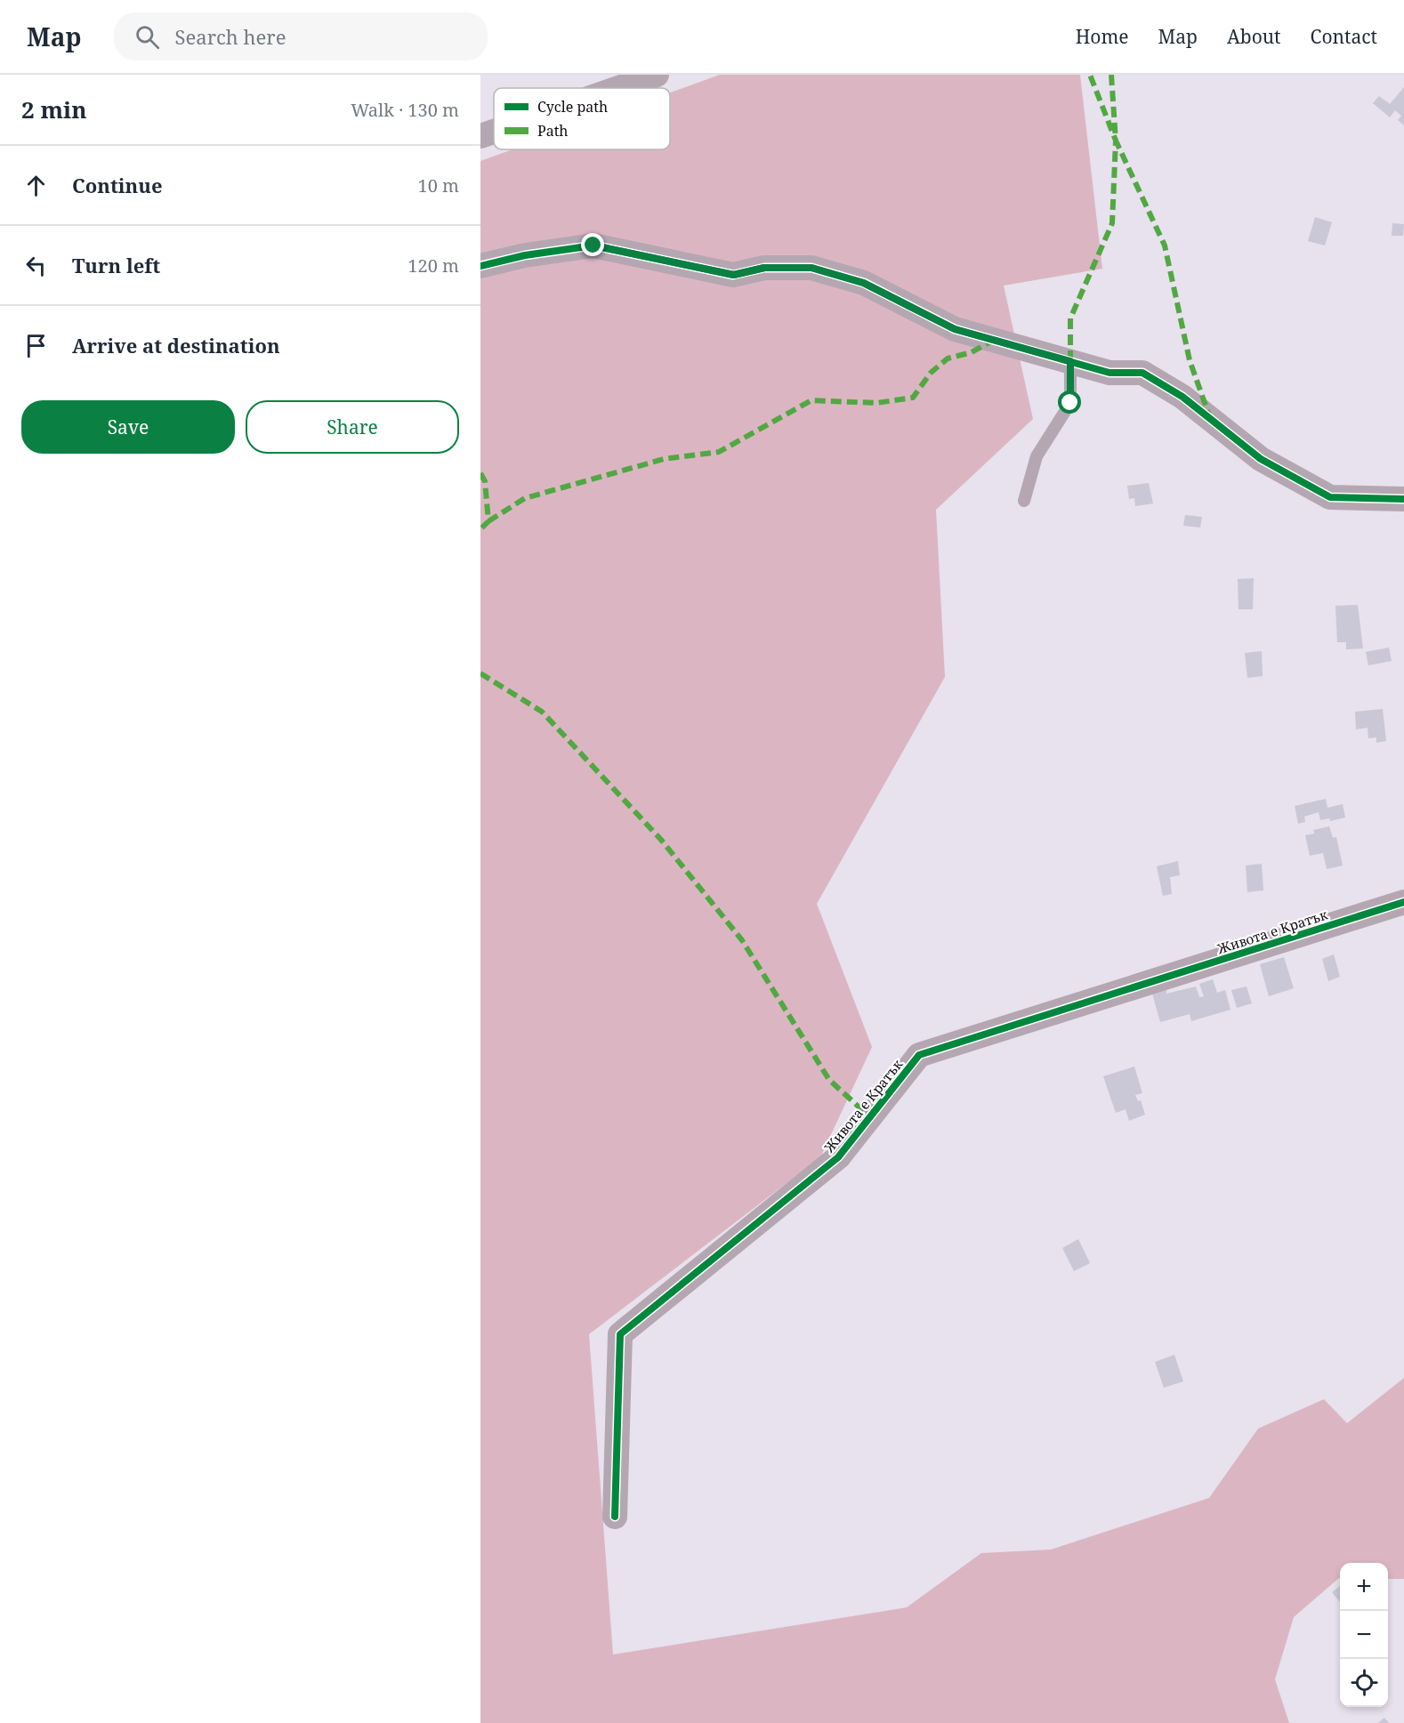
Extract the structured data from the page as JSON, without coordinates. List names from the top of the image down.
{
  "streets": {
    "street": ["Живота е Кратък"]
  },
  "legend": ["Cycle path", "Path"],
  "page": {
    "header": "Map",
    "search": "Search here",
    "nav": [
      "Home",
      "Map",
      "About",
      "Contact"
    ],
    "heading": ["2 min", "Walk · 130 m"],
    "list": [
      ["Continue", "10 m"],
      ["Turn left", "120 m"],
      "Arrive at destination"
    ],
    "buttons": ["Save", "Share"],
    "map_buttons": ["+", "−"]
  }
}
